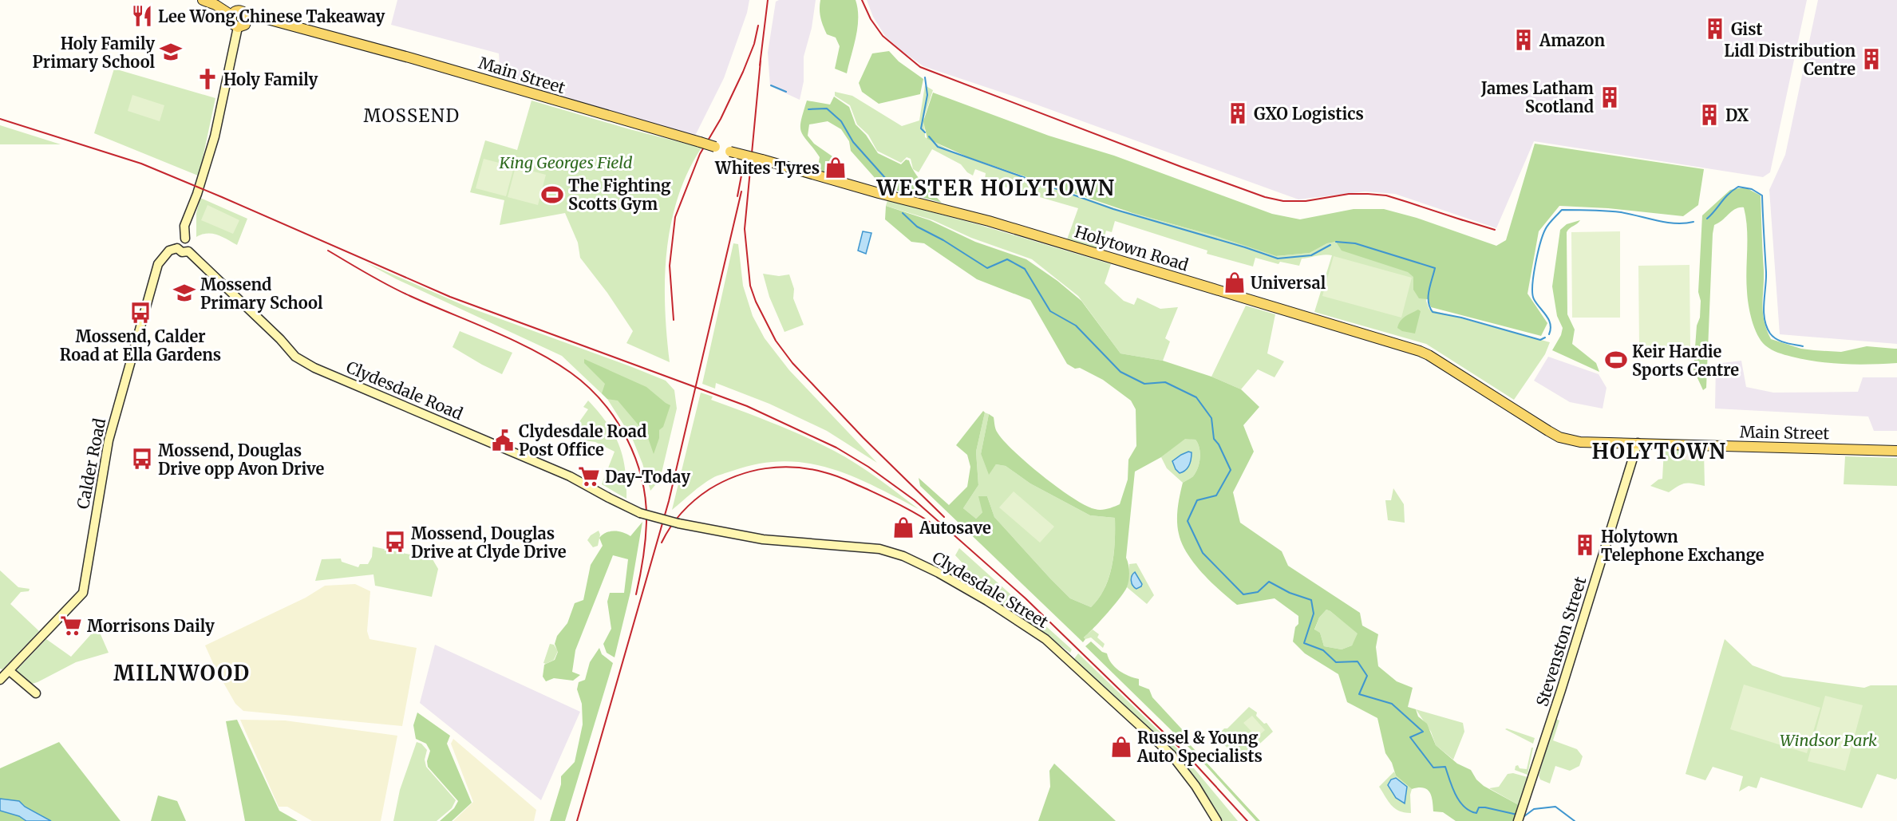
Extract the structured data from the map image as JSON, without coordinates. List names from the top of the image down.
{
  "streets": {
    "main road": [
      "Main Street",
      "Holytown Road",
      "Clydesdale Road",
      "Calder Road",
      "Clydesdale Street",
      "Stevenston Street"
    ]
  },
  "crossings": [
    ["Main Street", "Holytown Road"],
    ["Main Street", "Stevenston Street"],
    ["Clydesdale Road", "Calder Road"],
    ["Clydesdale Road", "Clydesdale Street"]
  ],
  "districts": [
    "MOSSEND",
    "WESTER HOLYTOWN",
    "HOLYTOWN",
    "MILNWOOD"
  ],
  "parks": ["King Georges Field", "Windsor Park"],
  "places": {
    "restaurant": ["Lee Wong Chinese Takeaway"],
    "building": [
      "Gist",
      "Amazon",
      "Lidl Distribution Centre",
      "James Latham Scotland",
      "GXO Logistics",
      "DX",
      "Holytown Telephone Exchange"
    ],
    "school or university": ["Holy Family Primary School", "Mossend Primary School"],
    "church": ["Holy Family"],
    "shop": [
      "Whites Tyres",
      "Universal",
      "Autosave",
      "Russel & Young Auto Specialists"
    ],
    "sports": ["The Fighting Scotts Gym", "Keir Hardie Sports Centre"],
    "bus stop": ["Mossend, Calder Road at Ella Gardens", "Mossend, Douglas Drive opp Avon Drive", "Mossend, Douglas Drive at Clyde Drive"],
    "public building": ["Clydesdale Road Post Office"],
    "supermarket": ["Day-Today", "Morrisons Daily"]
  }
}
